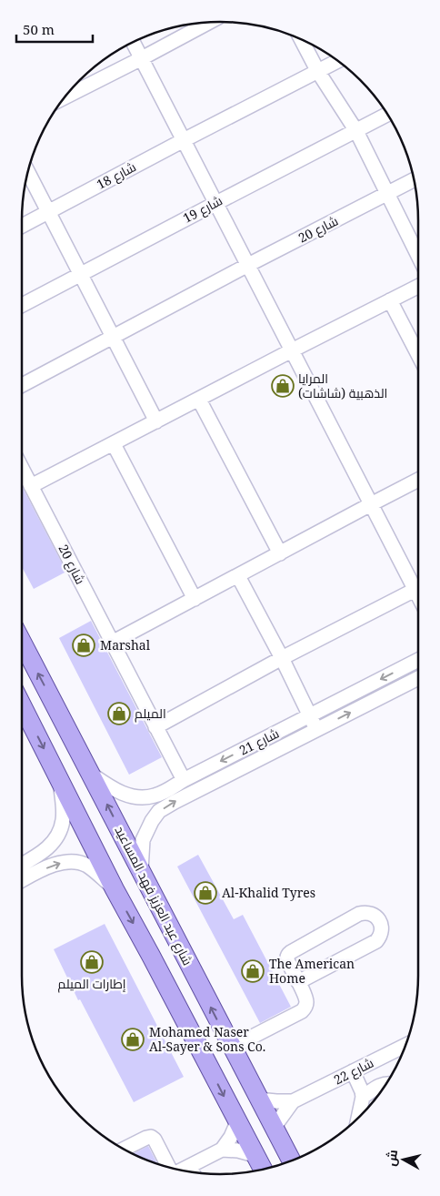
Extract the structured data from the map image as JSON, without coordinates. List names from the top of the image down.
{
  "streets": {
    "main road": ["شارع عبد العزيز فهد المساعيد"],
    "street": [
      "شارع 18",
      "شارع 19",
      "شارع 20",
      "شارع 21",
      "شارع 22"
    ]
  },
  "crossings": [
    ["شارع 20", "شارع 21"],
    ["شارع 21", "شارع عبد العزيز فهد المساعيد"],
    ["شارع عبد العزيز فهد المساعيد", "شارع 22"]
  ],
  "places": {
    "shop": [
      "المرايا الذهبية (شاشات)",
      "Marshal",
      "الميلم",
      "Al-Khalid Tyres",
      "إطارات الميلم",
      "The American Home",
      "Mohamed Naser Al-Sayer & Sons Co."
    ]
  },
  "scale_bar": "50 m",
  "north": "left"
}
